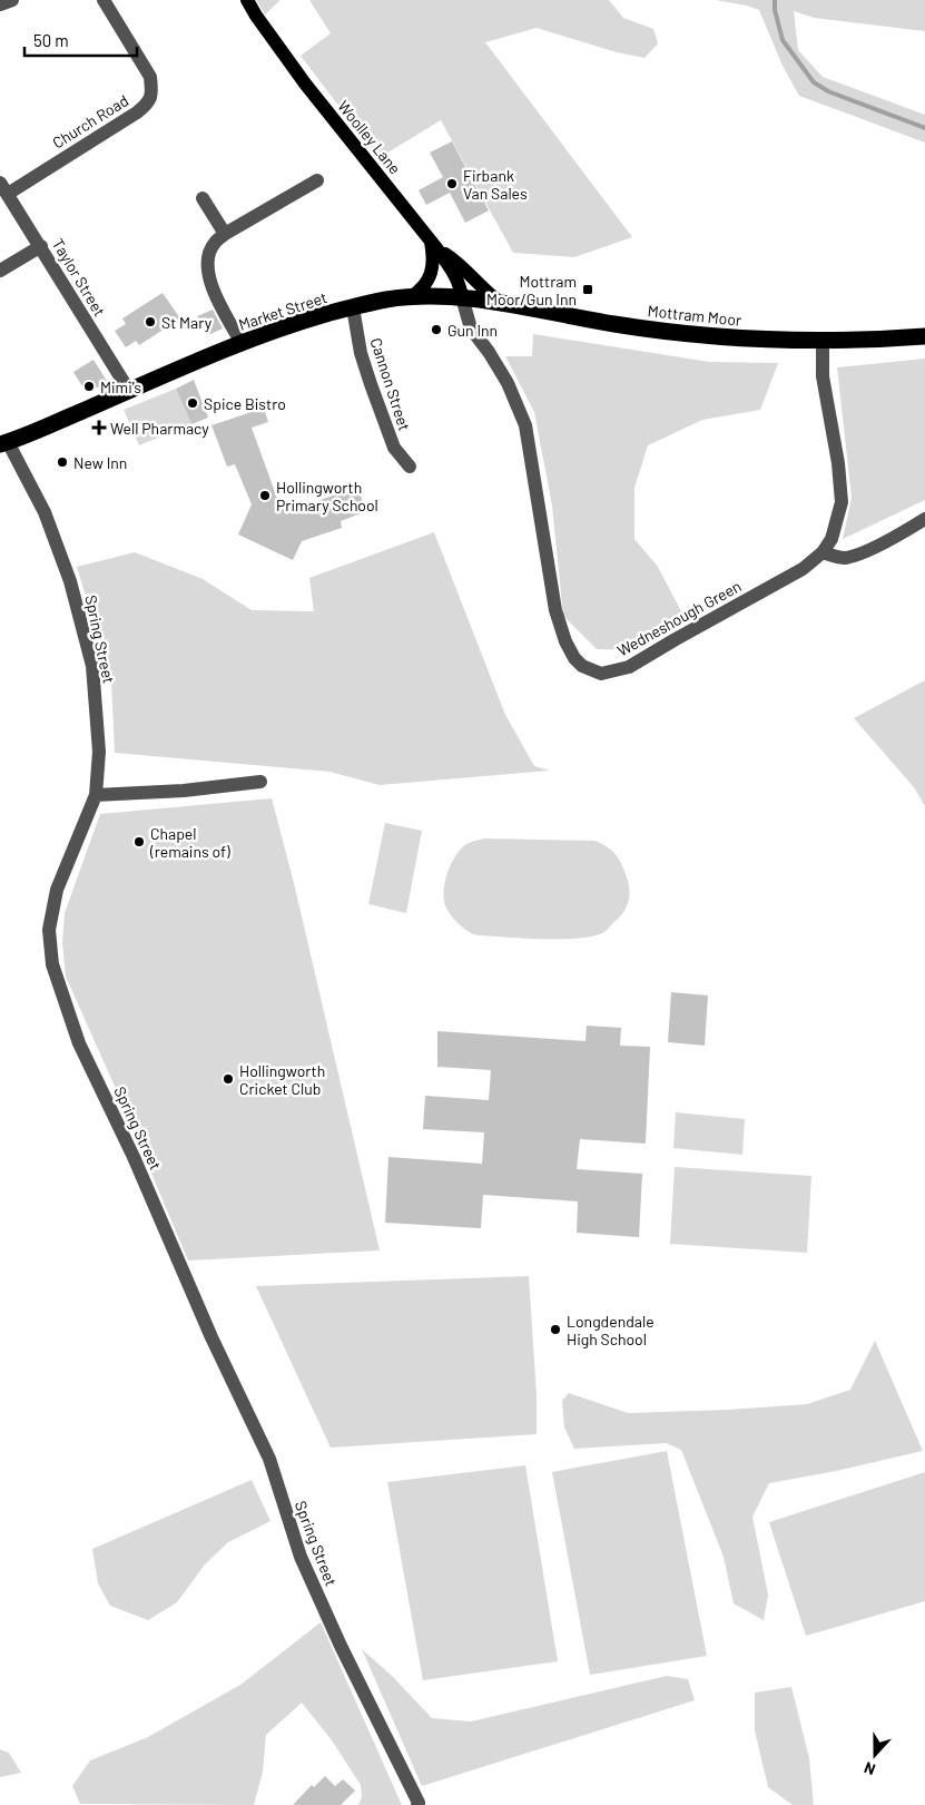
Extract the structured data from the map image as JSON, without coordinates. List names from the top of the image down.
{
  "streets": {
    "highway": ["Market Street", "Mottram Moor"],
    "main road": ["Woolley Lane"],
    "street": [
      "Church Road",
      "Taylor Street",
      "Cannon Street",
      "Wedneshough Green",
      "Spring Street"
    ]
  },
  "crossings": [
    ["Church Road", "Taylor Street"],
    ["Woolley Lane", "Market Street"],
    ["Woolley Lane", "Mottram Moor"],
    ["Woolley Lane", "Wedneshough Green"],
    ["Taylor Street", "Market Street"],
    ["Market Street", "Mottram Moor"],
    ["Market Street", "Cannon Street"],
    ["Market Street", "Wedneshough Green"],
    ["Market Street", "Spring Street"],
    ["Mottram Moor", "Wedneshough Green"]
  ],
  "places": {
    "other": [
      "Firbank Van Sales",
      "St Mary",
      "Gun Inn",
      "Mimi's",
      "Spice Bistro",
      "New Inn",
      "Hollingworth Primary School",
      "Chapel (remains of)",
      "Hollingworth Cricket Club",
      "Longdendale High School"
    ],
    "transit": ["Mottram Moor/Gun Inn"],
    "health": ["Well Pharmacy"]
  },
  "scale_bar": "50 m",
  "north": "bottom"
}
